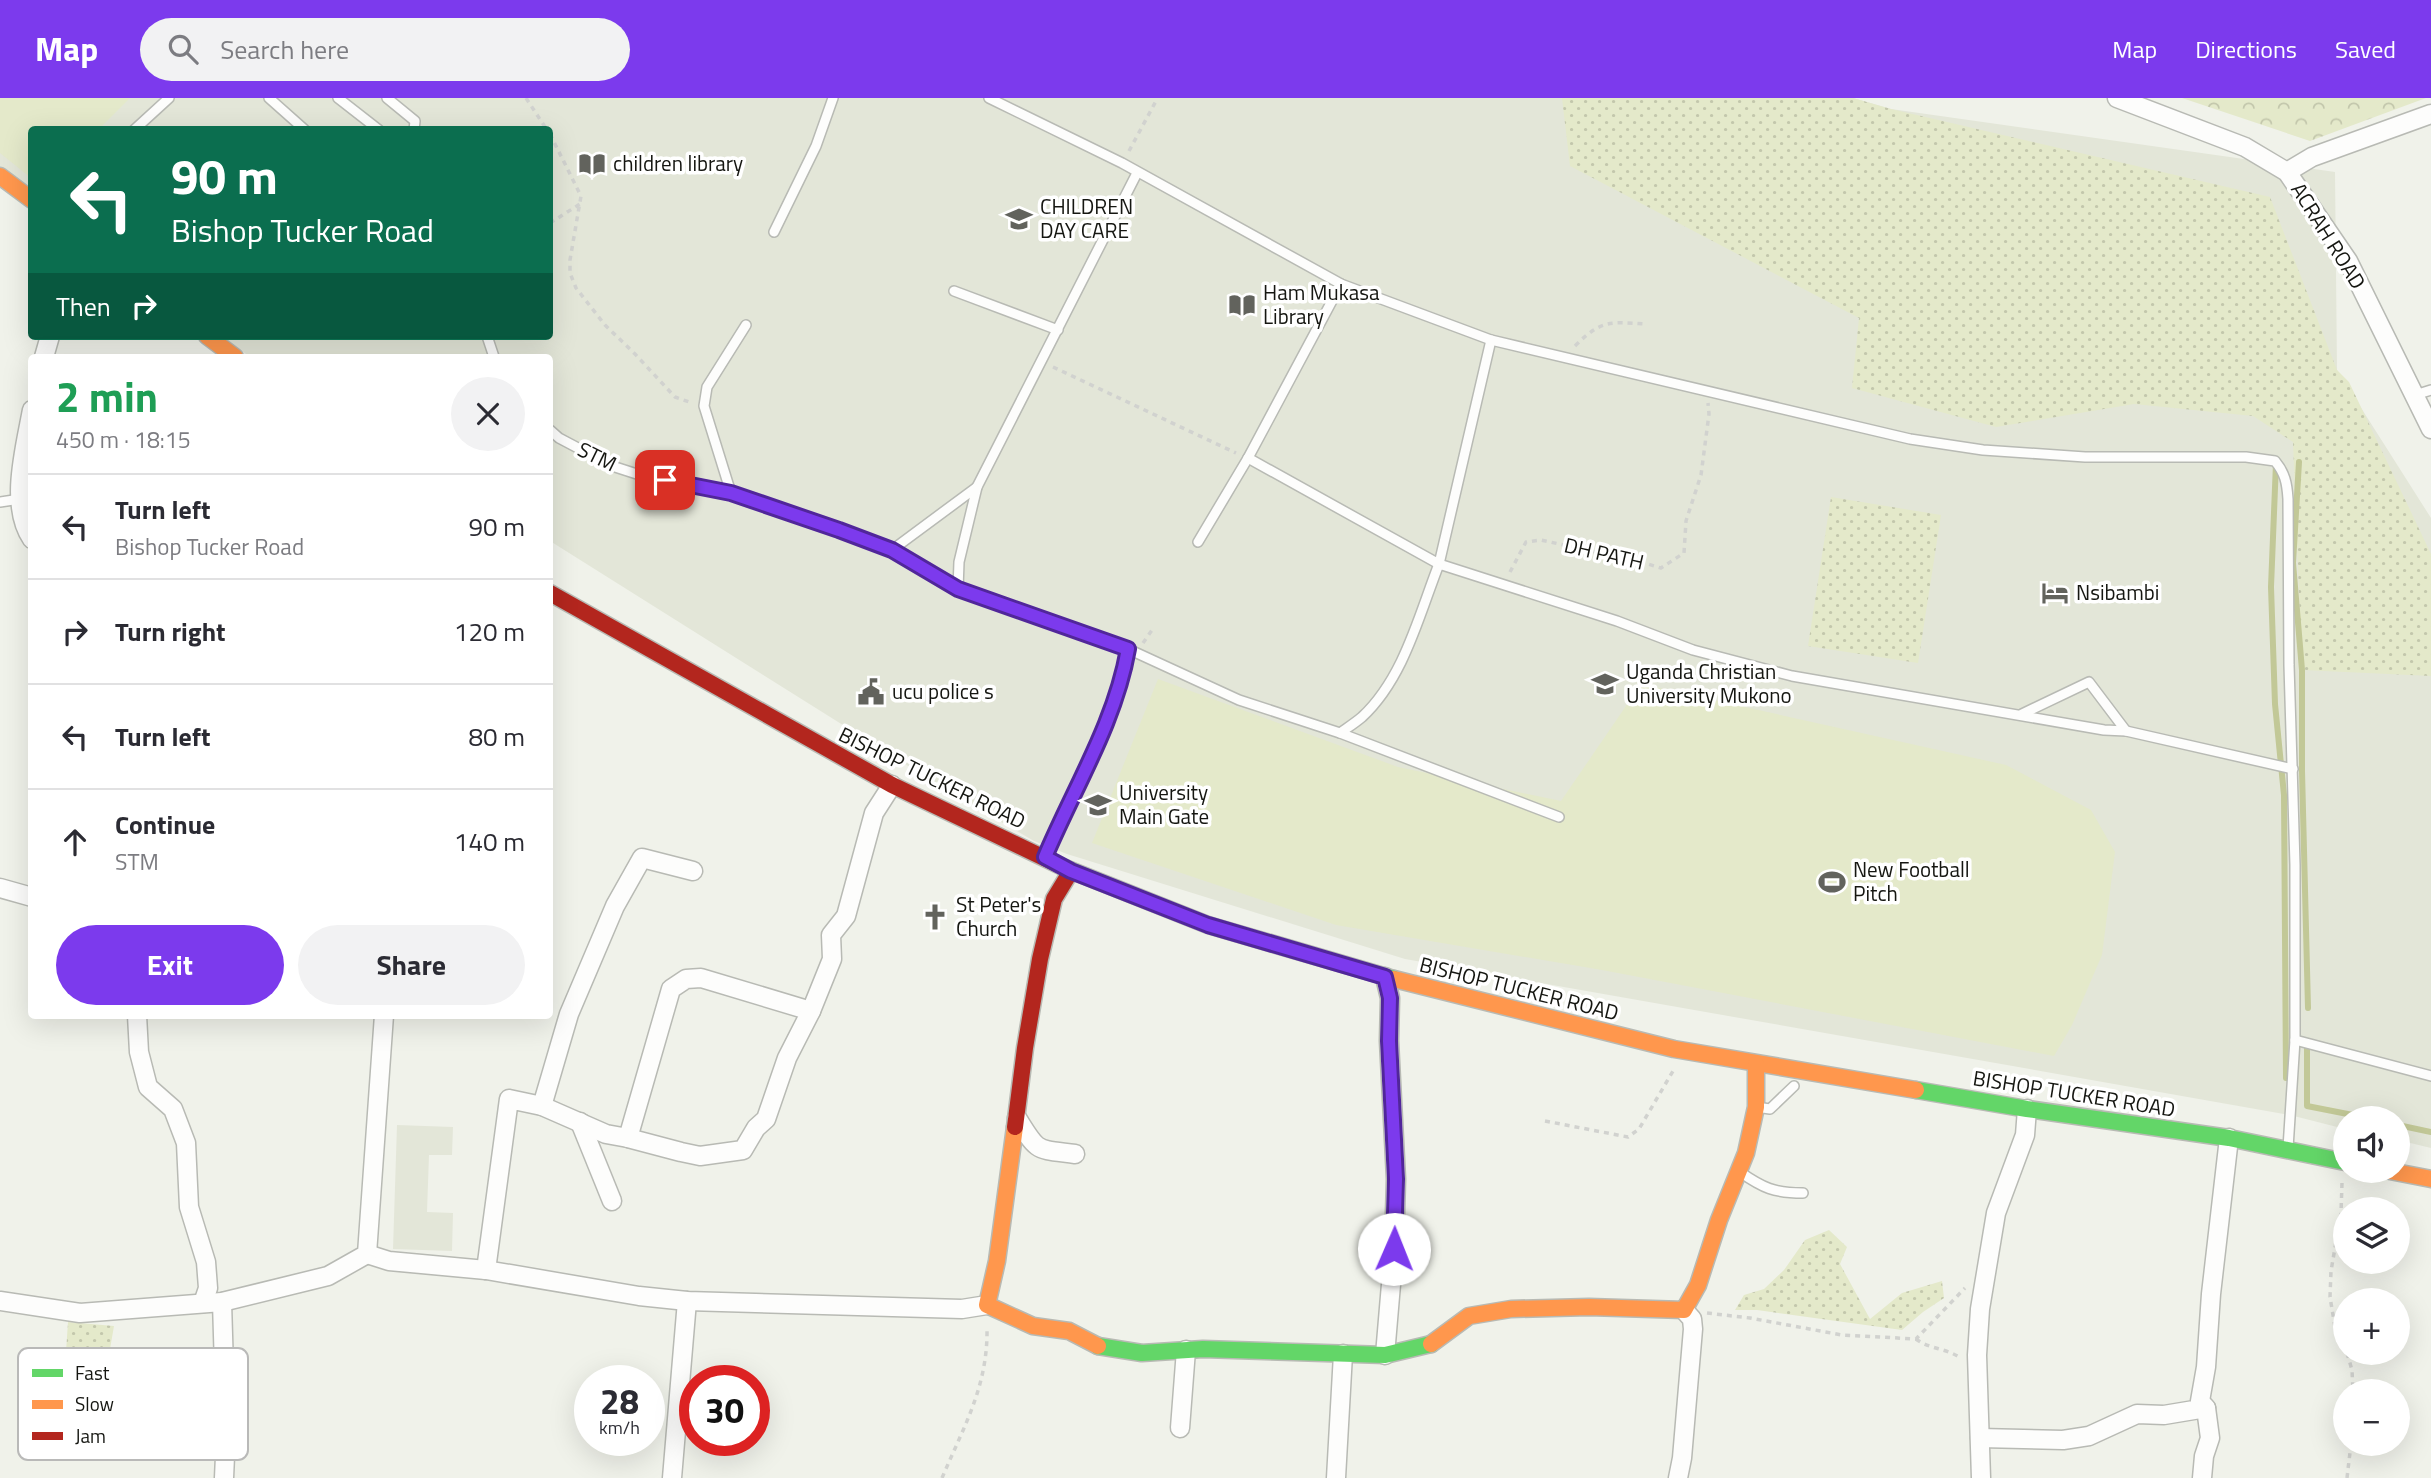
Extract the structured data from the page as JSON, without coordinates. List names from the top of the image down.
{
  "streets": {
    "main road": ["BISHOP TUCKER ROAD"],
    "street": ["ACRAH ROAD"],
    "lane": ["STM"],
    "path": ["DH PATH"]
  },
  "places": {
    "library": ["children library", "Ham Mukasa Library"],
    "school or university": ["CHILDREN DAY CARE", "Uganda Christian University Mukono", "University Main Gate"],
    "hotel": ["Nsibambi"],
    "public building": ["ucu police s"],
    "sports": ["New Football Pitch"],
    "church": ["St Peter's Church"]
  },
  "legend": ["Fast", "Slow", "Jam"],
  "page": {
    "header": "Map",
    "search": "Search here",
    "nav": ["Map", "Directions", "Saved"],
    "turn": ["90 m", "Bishop Tucker Road"],
    "then": "Then",
    "heading": ["2 min", "450 m · 18:15"],
    "list": [
      {
        "name": "Turn left",
        "note": "Bishop Tucker Road",
        "value": "90 m"
      },
      {
        "name": "Turn right",
        "value": "120 m"
      },
      {
        "name": "Turn left",
        "value": "80 m"
      },
      {
        "name": "Continue",
        "note": "STM",
        "value": "140 m"
      }
    ],
    "buttons": ["Exit", "Share"],
    "map_buttons": ["+", "−"],
    "speed": "28 km/h",
    "limit": "30"
  }
}
